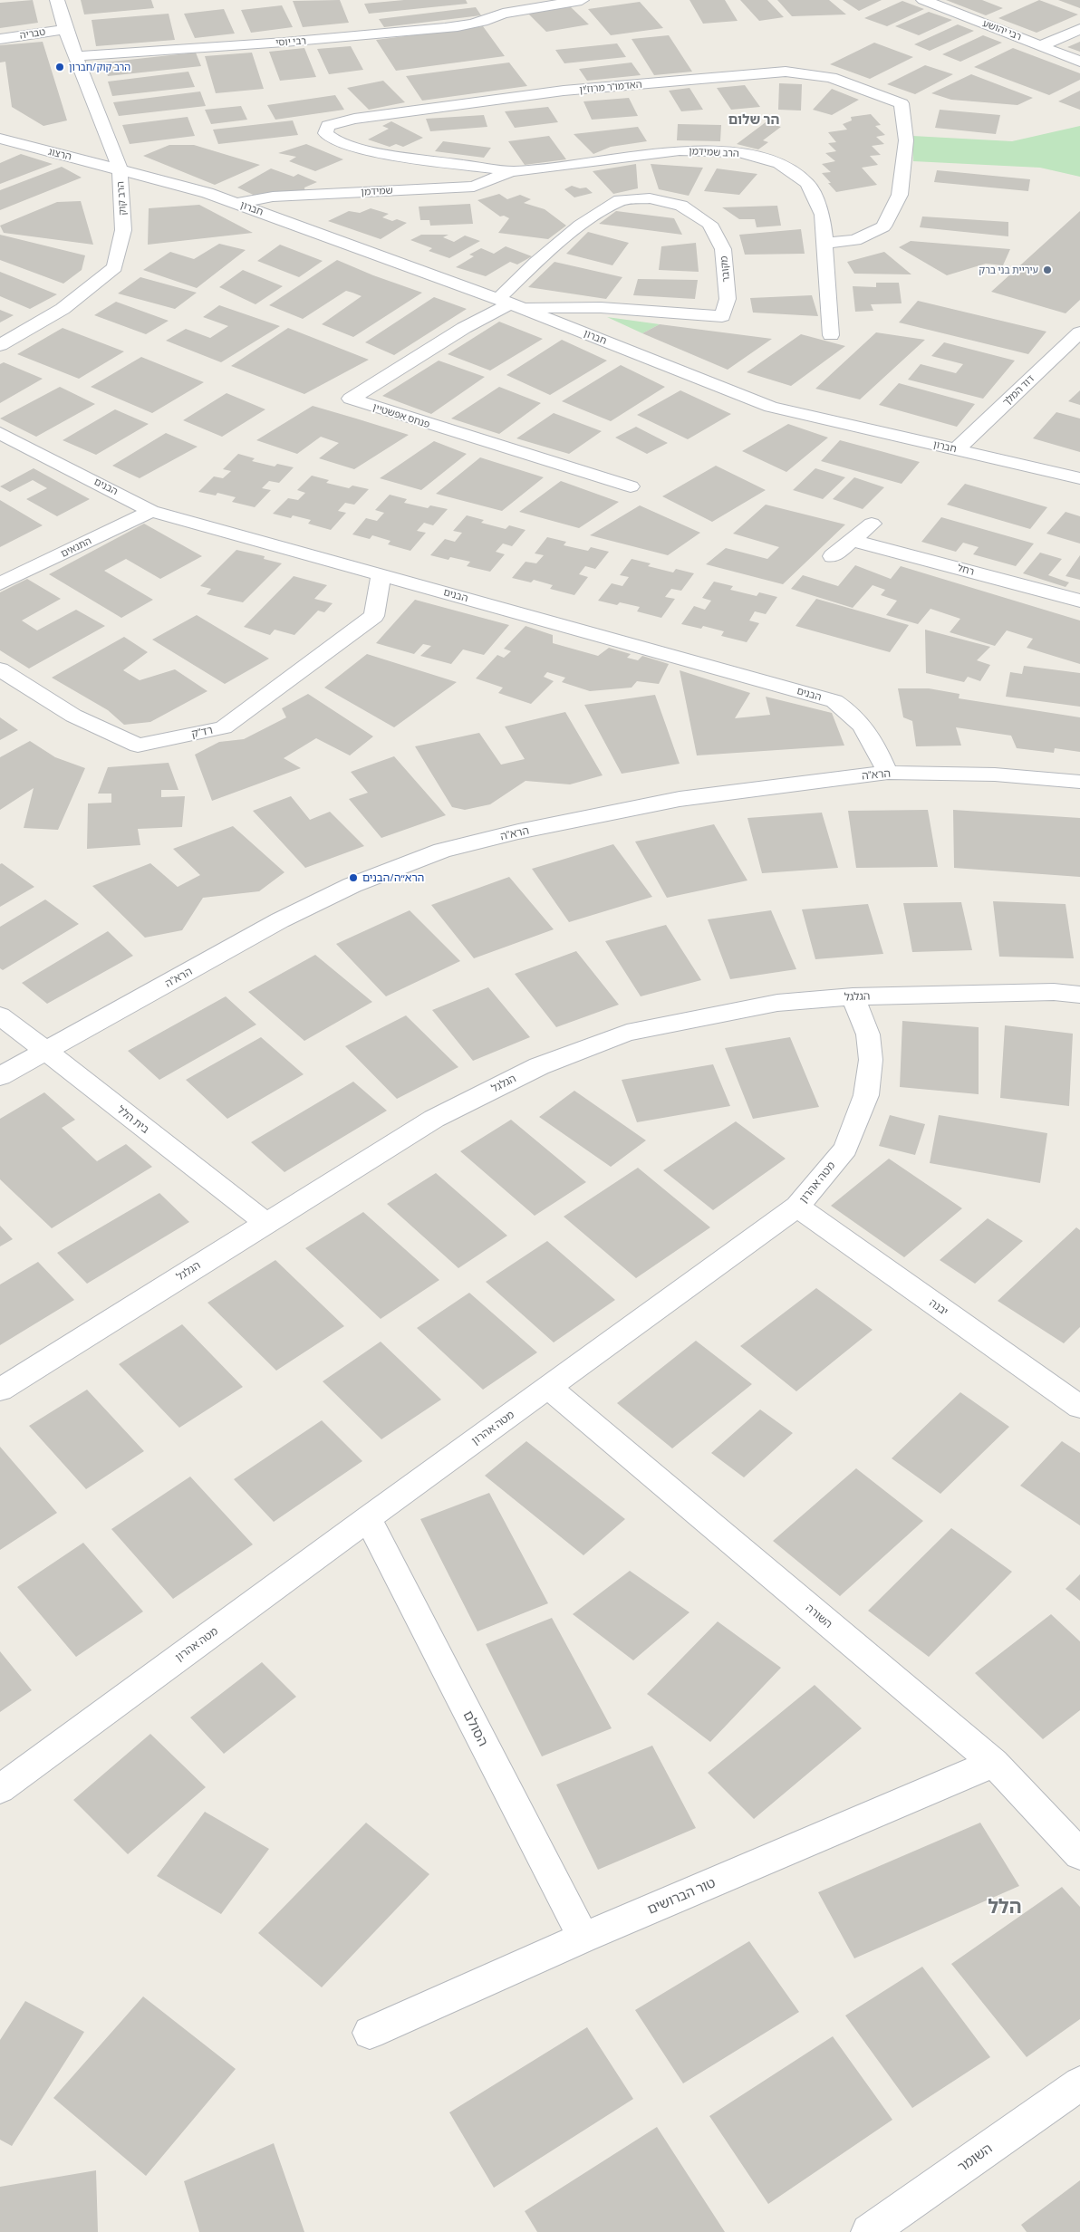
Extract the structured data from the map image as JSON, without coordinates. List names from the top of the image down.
{
  "streets": {
    "street": [
      "רבי יהושע",
      "טבריה",
      "רבי יוסי",
      "האדמו\"ר מרוז'ין",
      "הרב שמידמן",
      "הרצוג",
      "שמידמן",
      "הרב קוק",
      "חברון",
      "מקובר",
      "דוד המלך",
      "פנחס אפשטיין",
      "הבנים",
      "התנאים",
      "רחל",
      "רד\"ק",
      "הרא\"ה",
      "הגלגל",
      "בית הלל",
      "מטה אהרון",
      "יבנה",
      "השורה",
      "הסולם",
      "טור הברושים",
      "השומר"
    ]
  },
  "crossings": [
    ["טבריה", "הרב קוק"],
    ["רבי יוסי", "הרב קוק"],
    ["האדמו\"ר מרוז'ין", "הרב שמידמן"],
    ["האדמו\"ר מרוז'ין", "שמידמן"],
    ["הרב שמידמן", "שמידמן"],
    ["הרצוג", "הרב קוק"],
    ["הרצוג", "חברון"],
    ["שמידמן", "חברון"],
    ["הרב קוק", "חברון"],
    ["חברון", "מקובר"],
    ["חברון", "דוד המלך"],
    ["חברון", "פנחס אפשטיין"],
    ["מקובר", "פנחס אפשטיין"],
    ["הבנים", "התנאים"],
    ["הבנים", "רד\"ק"],
    ["הבנים", "הרא\"ה"],
    ["הרא\"ה", "בית הלל"],
    ["הגלגל", "בית הלל"],
    ["הגלגל", "מטה אהרון"],
    ["מטה אהרון", "יבנה"],
    ["מטה אהרון", "השורה"],
    ["מטה אהרון", "הסולם"],
    ["השורה", "טור הברושים"],
    ["הסולם", "טור הברושים"]
  ],
  "districts": ["הר שלום", "הלל"],
  "places": ["הרב קוק/חברון", "עיריית בני ברק", "הרא״ה/הבנים"]
}
